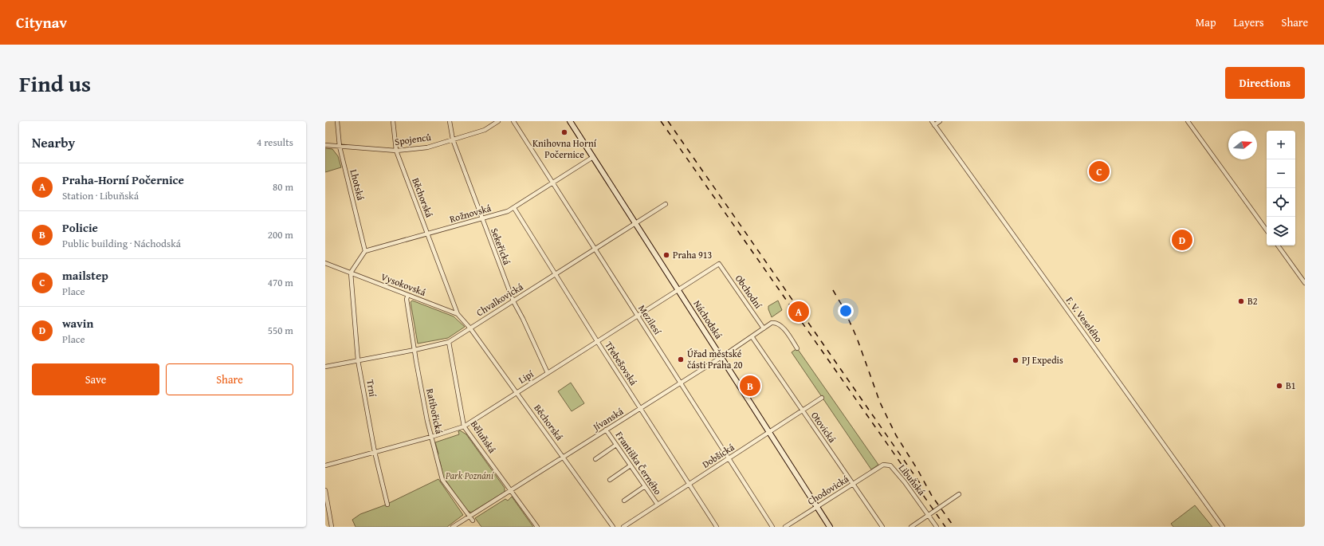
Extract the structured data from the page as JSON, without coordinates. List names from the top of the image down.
{
  "streets": {
    "main road": ["Náchodská"],
    "street": [
      "Spojenců",
      "Lhotská",
      "Běchorská",
      "Rožnovská",
      "Sekeřická",
      "Vysokovská",
      "Obchodní",
      "Chvalkovická",
      "Mezilesí",
      "F. V. Veselého",
      "Třebešovská",
      "Lipí",
      "Trní",
      "Ratibořická",
      "Jívanská",
      "Otovická",
      "Běluňská",
      "Dobšická",
      "Františka Černého",
      "Libuňská",
      "Chodovická"
    ]
  },
  "crossings": [
    ["Spojenců", "Lhotská"],
    ["Spojenců", "Běchorská"],
    ["Spojenců", "Sekeřická"],
    ["Lhotská", "Rožnovská"],
    ["Běchorská", "Rožnovská"],
    ["Běchorská", "Vysokovská"],
    ["Běchorská", "Chvalkovická"],
    ["Běchorská", "Lipí"],
    ["Běchorská", "Jívanská"],
    ["Rožnovská", "Sekeřická"],
    ["Rožnovská", "Mezilesí"],
    ["Rožnovská", "Náchodská"],
    ["Rožnovská", "Třebešovská"],
    ["Sekeřická", "Chvalkovická"],
    ["Sekeřická", "Lipí"],
    ["Vysokovská", "Chvalkovická"],
    ["Vysokovská", "Trní"],
    ["Vysokovská", "Ratibořická"],
    ["Obchodní", "Lipí"],
    ["Obchodní", "Jívanská"],
    ["Chvalkovická", "Mezilesí"],
    ["Chvalkovická", "Náchodská"],
    ["Chvalkovická", "Třebešovská"],
    ["Chvalkovická", "Trní"],
    ["Chvalkovická", "Ratibořická"],
    ["Chvalkovická", "Běluňská"],
    ["Mezilesí", "Lipí"],
    ["Mezilesí", "Jívanská"],
    ["Mezilesí", "Dobšická"],
    ["Náchodská", "Lipí"],
    ["Náchodská", "Jívanská"],
    ["Náchodská", "Dobšická"],
    ["Náchodská", "Chodovická"],
    ["Třebešovská", "Lipí"],
    ["Třebešovská", "Jívanská"],
    ["Třebešovská", "Dobšická"],
    ["Lipí", "Trní"],
    ["Lipí", "Ratibořická"],
    ["Lipí", "Běluňská"],
    ["Ratibořická", "Jívanská"],
    ["Jívanská", "Otovická"],
    ["Jívanská", "Běluňská"],
    ["Jívanská", "Františka Černého"],
    ["Otovická", "Dobšická"],
    ["Otovická", "Chodovická"],
    ["Dobšická", "Františka Černého"],
    ["Libuňská", "Chodovická"]
  ],
  "parks": ["Park Poznání"],
  "places": [
    "Knihovna Horní Počernice",
    "Praha 913",
    "B2",
    "Úřad městské části Praha 20",
    "PJ Expedis",
    "B1"
  ],
  "north": "right",
  "page": {
    "header": "Citynav",
    "nav": ["Map", "Layers", "Share"],
    "title": "Find us",
    "buttons": [
      "Directions",
      ["Save", "Share"]
    ],
    "heading": ["Nearby", "4 results"],
    "map_buttons": ["+", "−"],
    "pins": [
      "C",
      "D",
      "A",
      "B"
    ],
    "list": [
      {
        "mark": "A",
        "name": "Praha-Horní Počernice",
        "note": "Station · Libuňská",
        "value": "80 m"
      },
      {
        "mark": "B",
        "name": "Policie",
        "note": "Public building · Náchodská",
        "value": "200 m"
      },
      {
        "mark": "C",
        "name": "mailstep",
        "note": "Place",
        "value": "470 m"
      },
      {
        "mark": "D",
        "name": "wavin",
        "note": "Place",
        "value": "550 m"
      }
    ]
  }
}
